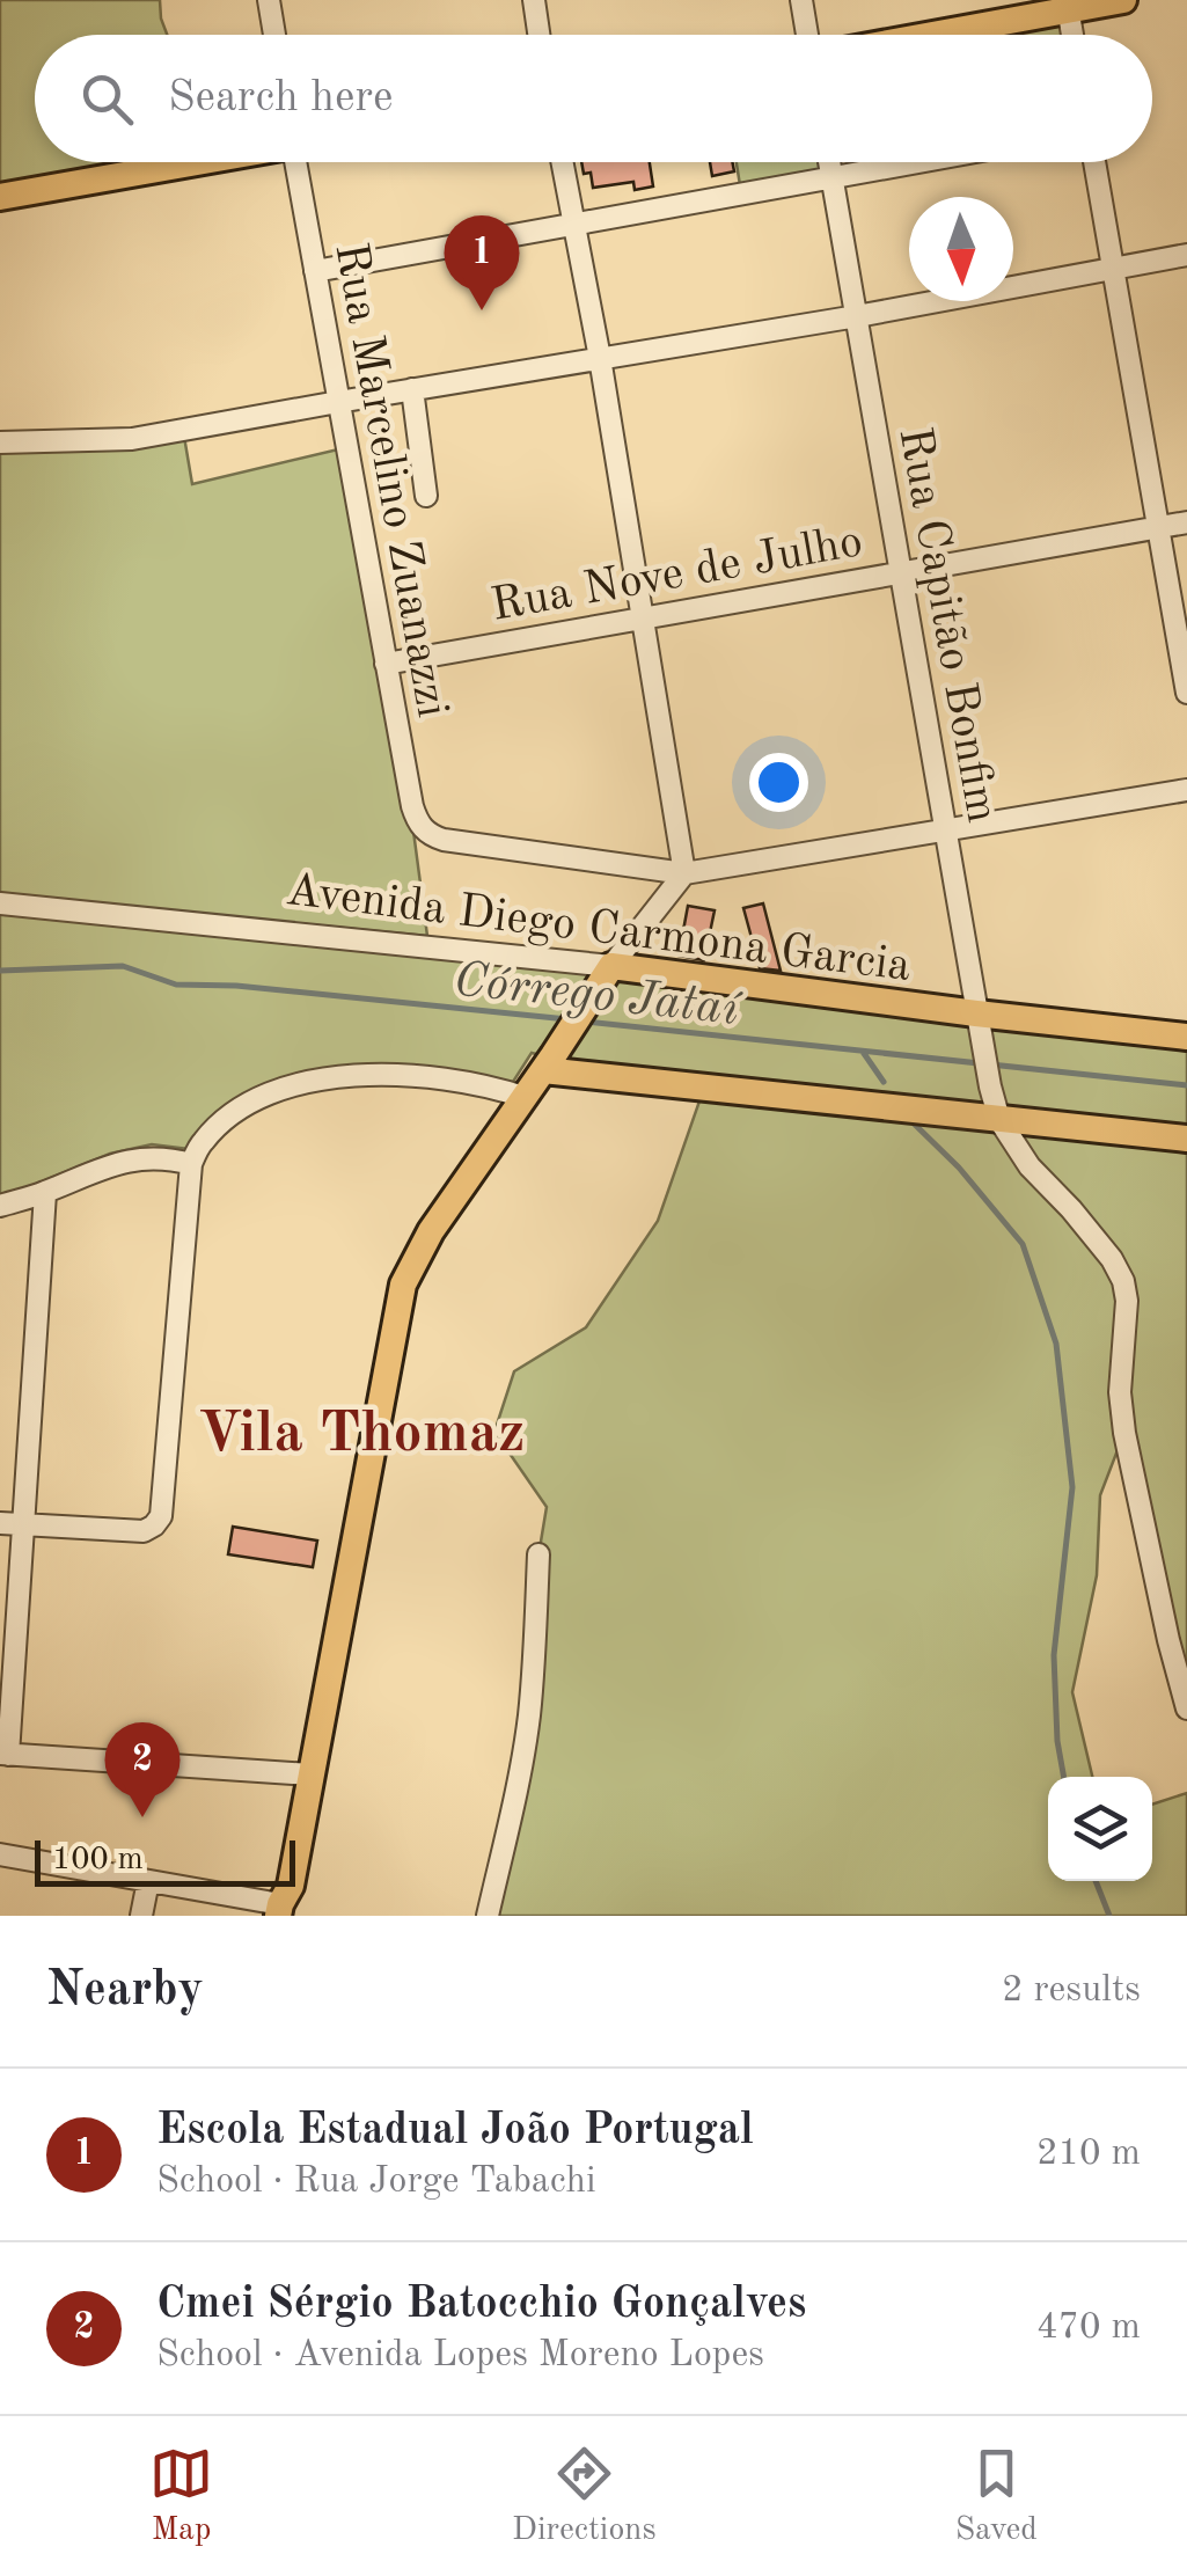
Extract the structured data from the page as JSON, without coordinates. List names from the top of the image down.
{
  "streets": {
    "main road": ["Avenida Diego Carmona Garcia"],
    "street": ["Rua Marcelino Zuanazzi", "Rua Nove de Julho", "Rua Capitão Bonfim"]
  },
  "crossings": [
    ["Rua Marcelino Zuanazzi", "Rua Nove de Julho"],
    ["Rua Nove de Julho", "Rua Capitão Bonfim"],
    ["Rua Capitão Bonfim", "Avenida Diego Carmona Garcia"]
  ],
  "districts": ["Vila Thomaz"],
  "water": ["Córrego Jataí"],
  "scale_bar": "100 m",
  "north": "bottom",
  "page": {
    "search": "Search here",
    "pins": ["1", "2"],
    "scale": "100 m",
    "heading": ["Nearby", "2 results"],
    "list": [
      {
        "mark": "1",
        "name": "Escola Estadual João Portugal",
        "note": "School · Rua Jorge Tabachi",
        "value": "210 m"
      },
      {
        "mark": "2",
        "name": "Cmei Sérgio Batocchio Gonçalves",
        "note": "School · Avenida Lopes Moreno Lopes",
        "value": "470 m"
      }
    ],
    "nav": ["Map", "Directions", "Saved"]
  }
}
